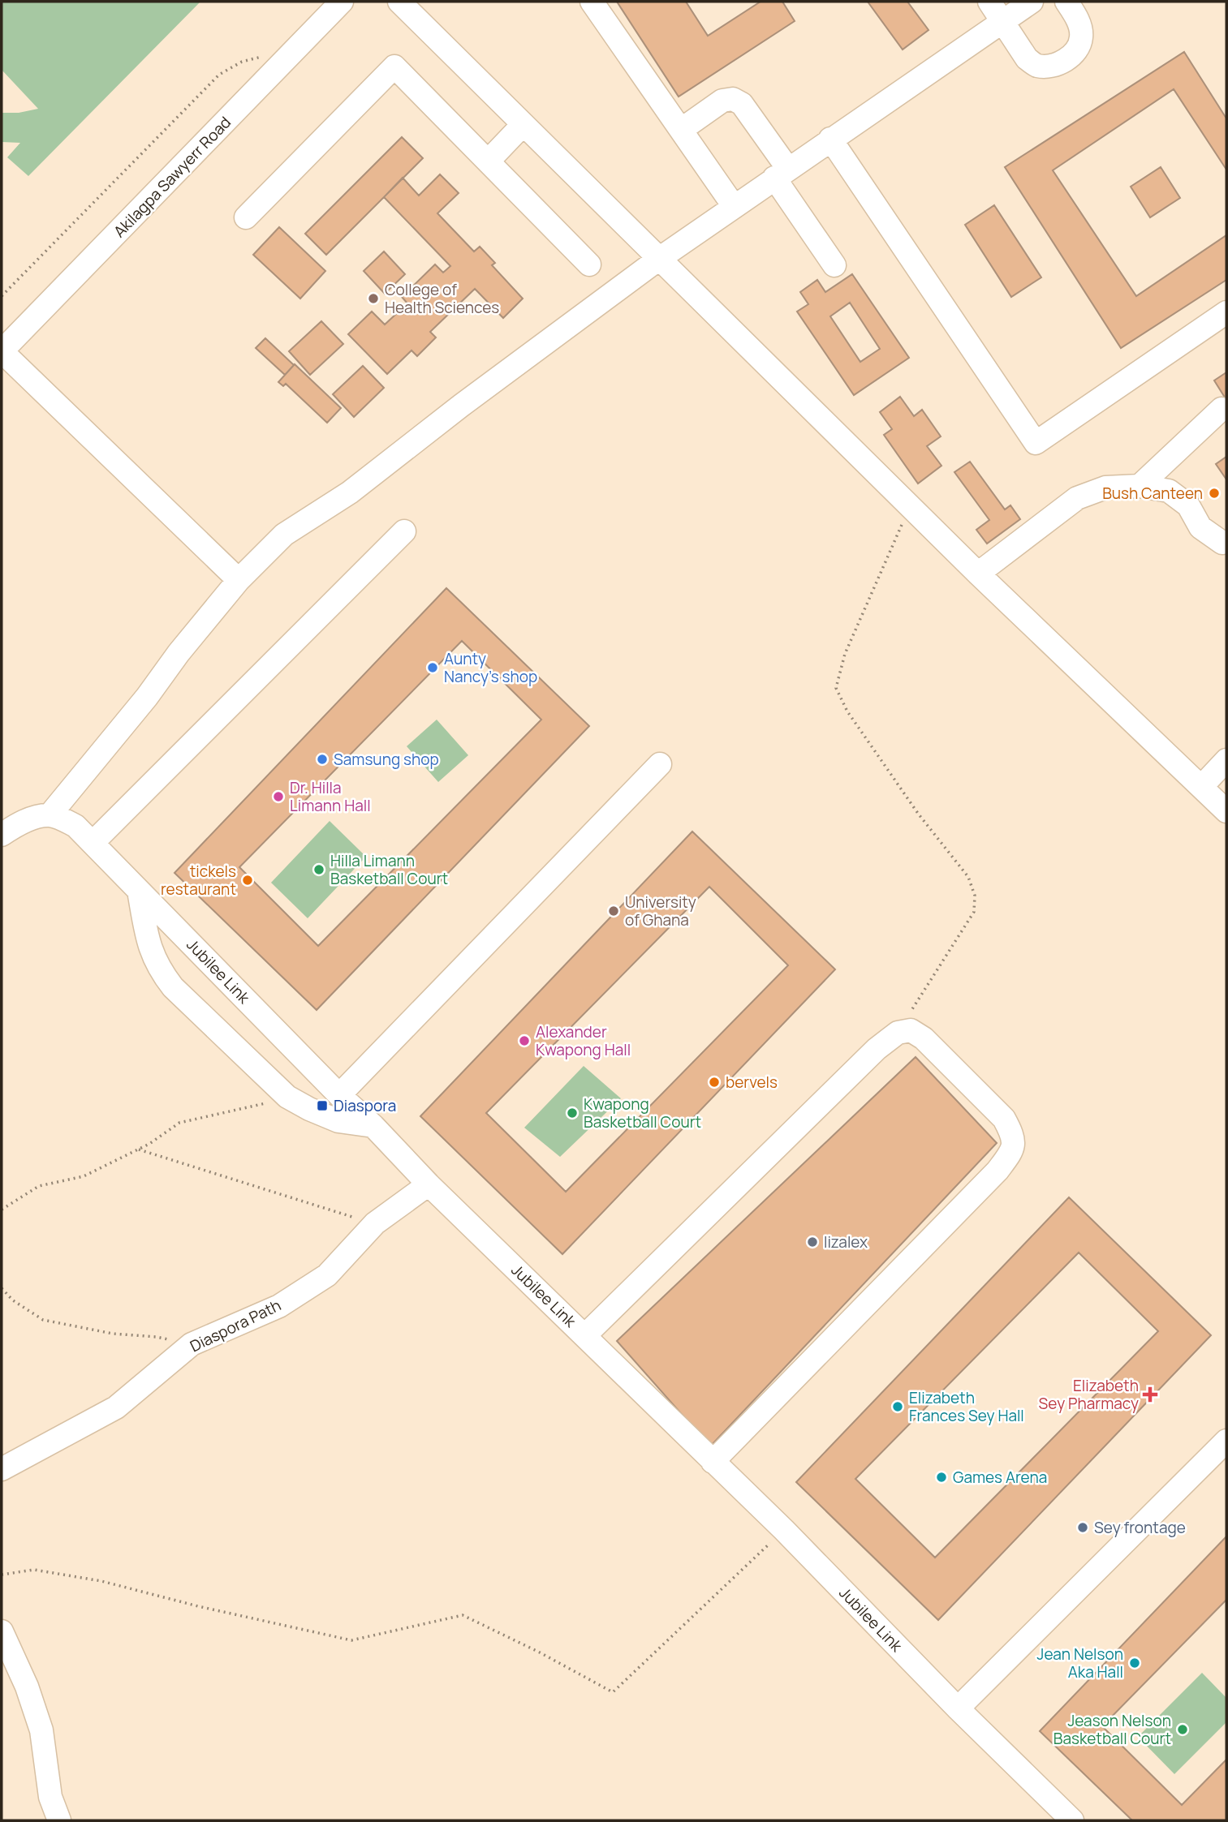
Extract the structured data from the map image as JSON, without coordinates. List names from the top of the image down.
{
  "streets": {
    "street": ["Akilagpa Sawyerr Road", "Jubilee Link", "Diaspora Path"]
  },
  "crossings": [
    ["Jubilee Link", "Diaspora Path"]
  ],
  "places": {
    "other": [
      "College of Health Sciences",
      "Bush Canteen",
      "Aunty Nancy's shop",
      "Samsung shop",
      "Dr. Hilla Limann Hall",
      "Hilla Limann Basketball Court",
      "tickels restaurant",
      "University of Ghana",
      "Alexander Kwapong Hall",
      "bervels",
      "Kwapong Basketball Court",
      "lizalex",
      "Elizabeth Frances Sey Hall",
      "Games Arena",
      "Sey frontage",
      "Jean Nelson Aka Hall",
      "Jeason Nelson Basketball Court"
    ],
    "transit": ["Diaspora"],
    "health": ["Elizabeth Sey Pharmacy"]
  }
}
